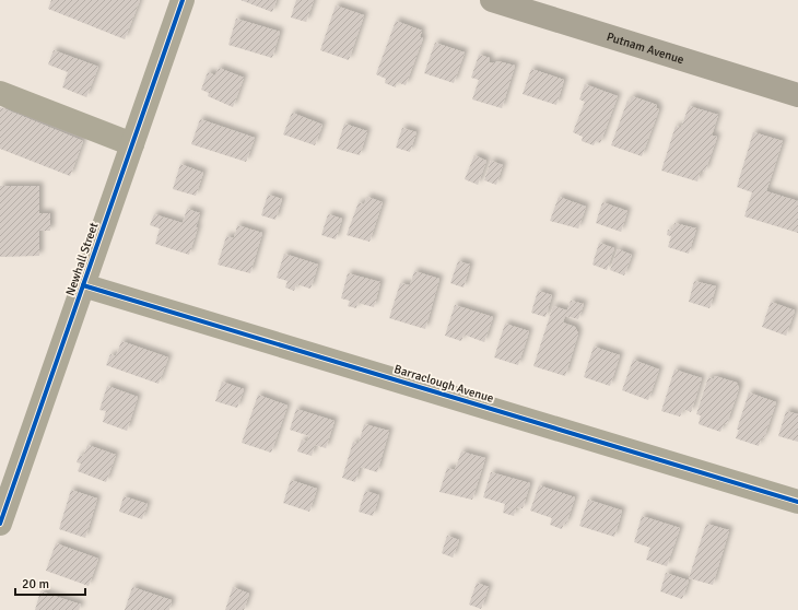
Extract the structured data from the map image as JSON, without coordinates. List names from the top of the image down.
{
  "streets": {
    "main road": ["Putnam Avenue"],
    "street": ["Newhall Street", "Barraclough Avenue"]
  },
  "crossings": [
    ["Newhall Street", "Barraclough Avenue"]
  ],
  "scale_bar": "20 m"
}
